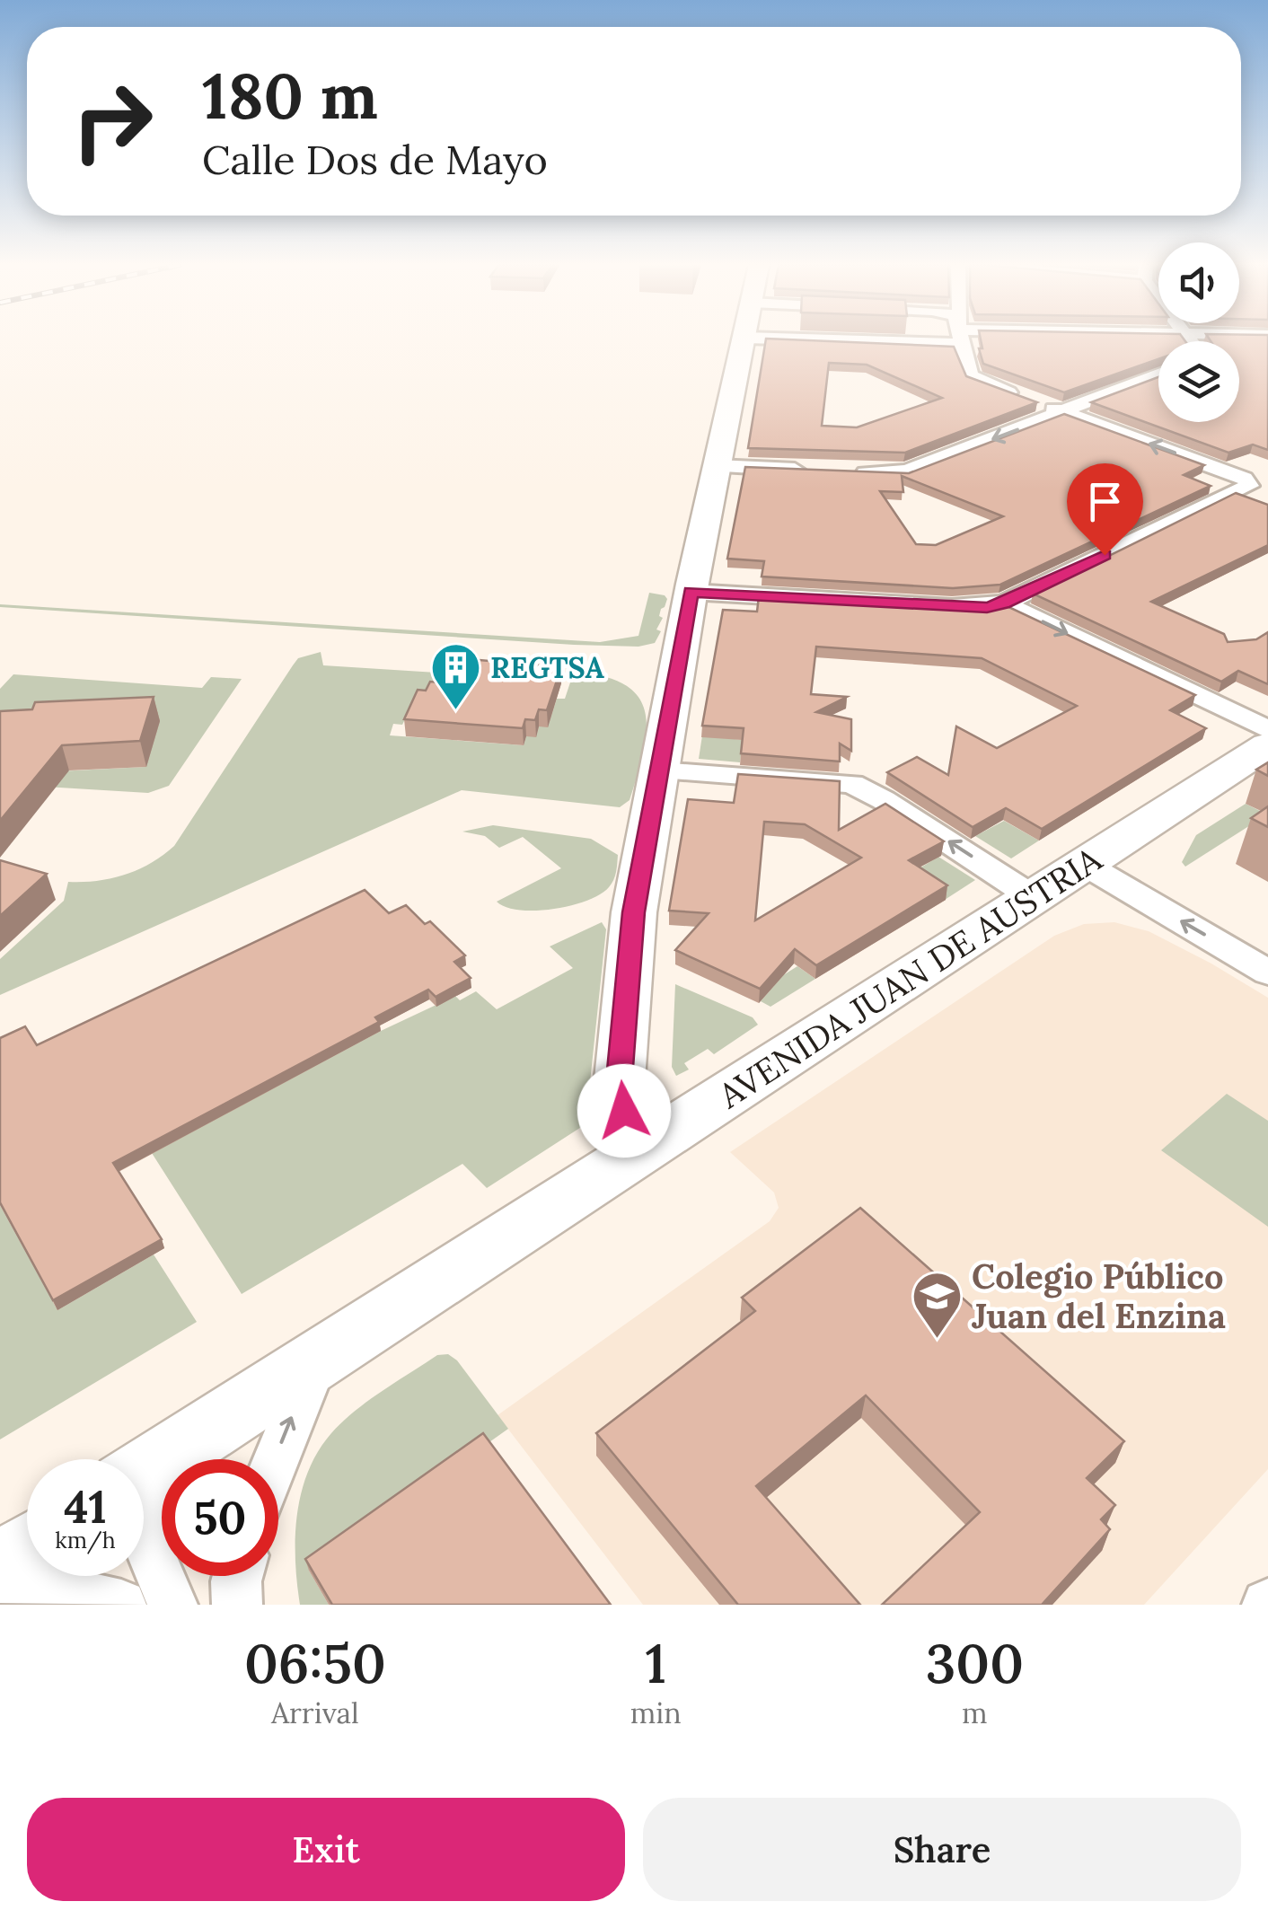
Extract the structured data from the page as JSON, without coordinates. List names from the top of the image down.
{
  "streets": {
    "main road": ["AVENIDA JUAN DE AUSTRIA"]
  },
  "places": {
    "building": ["REGTSA"],
    "school or university": ["Colegio Público Juan del Enzina"]
  },
  "page": {
    "turn": ["180 m", "Calle Dos de Mayo"],
    "speed": "41 km/h",
    "limit": "50",
    "eta": [
      "06:50",
      "Arrival",
      "1",
      "min",
      "300",
      "m"
    ],
    "buttons": ["Exit", "Share"]
  }
}
